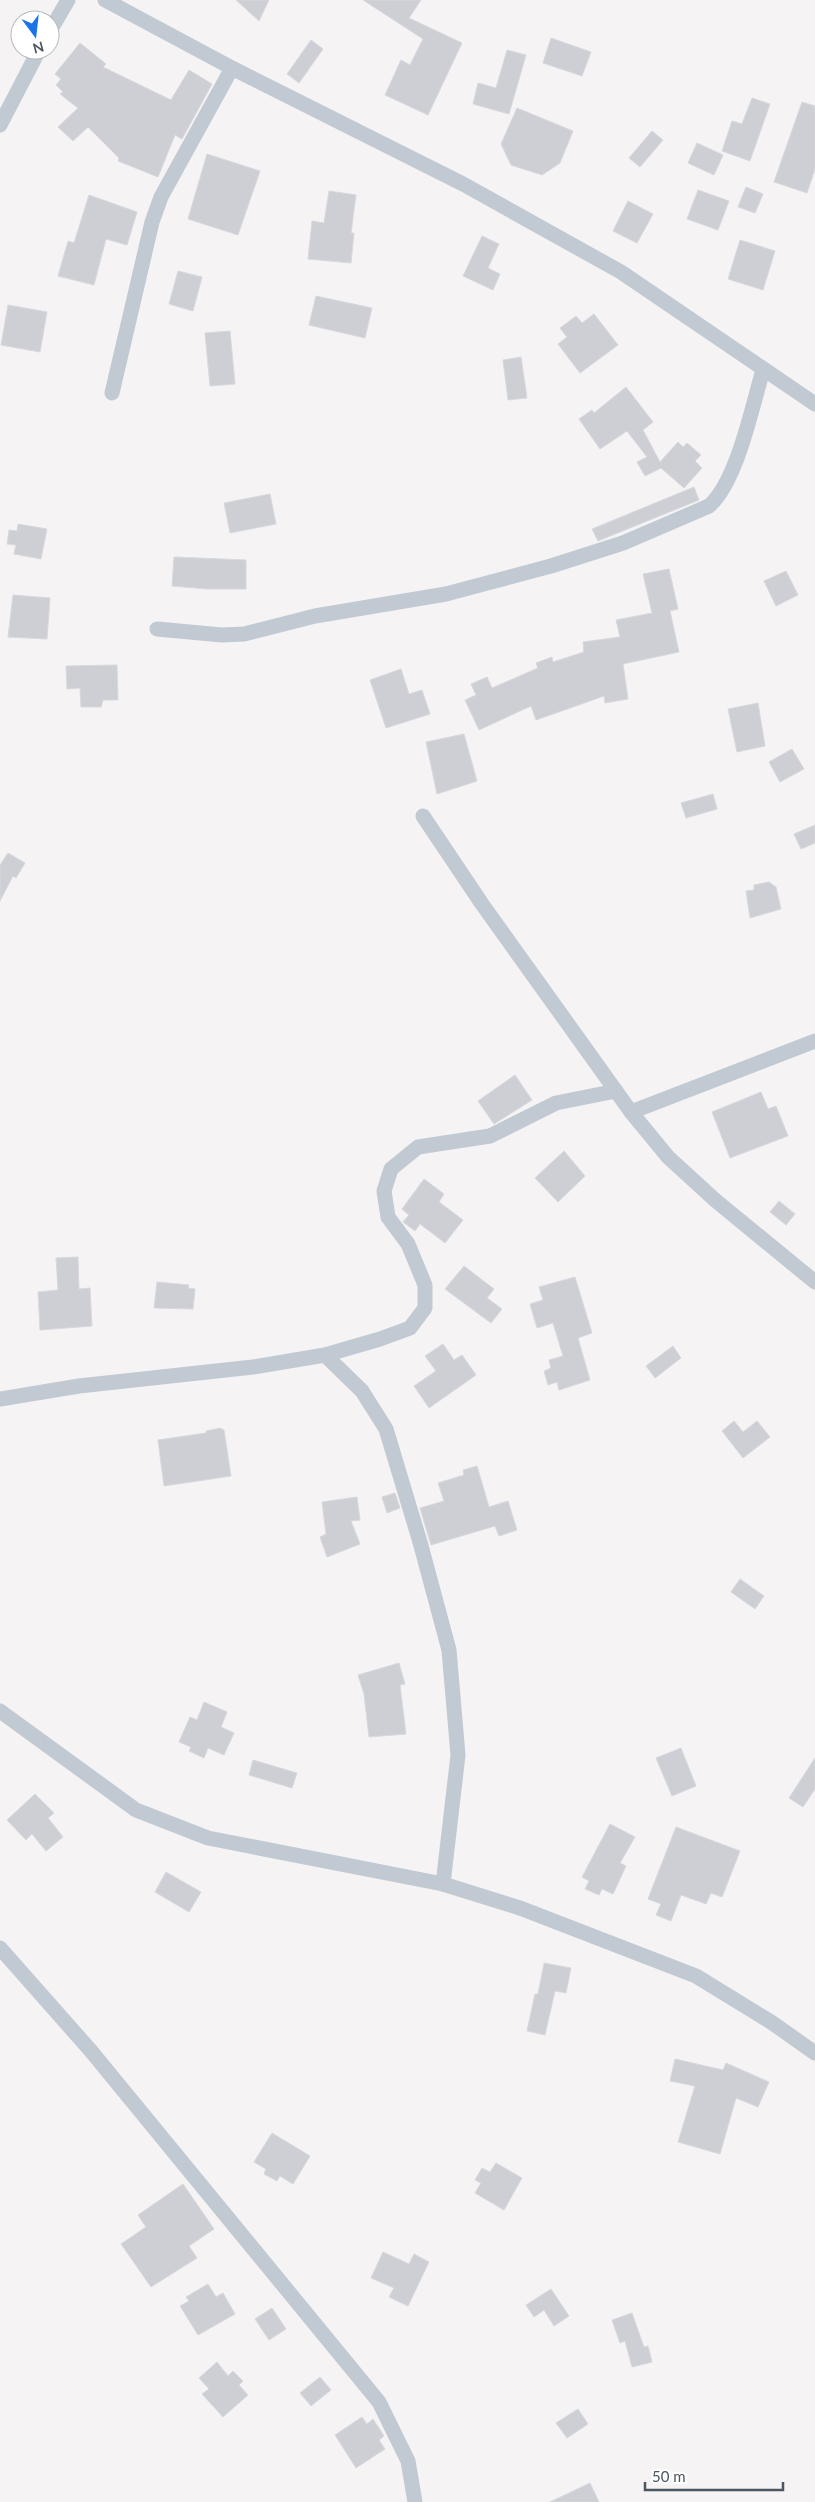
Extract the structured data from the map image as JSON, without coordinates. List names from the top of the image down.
{
  "scale_bar": "50 m",
  "north": "bottom"
}
